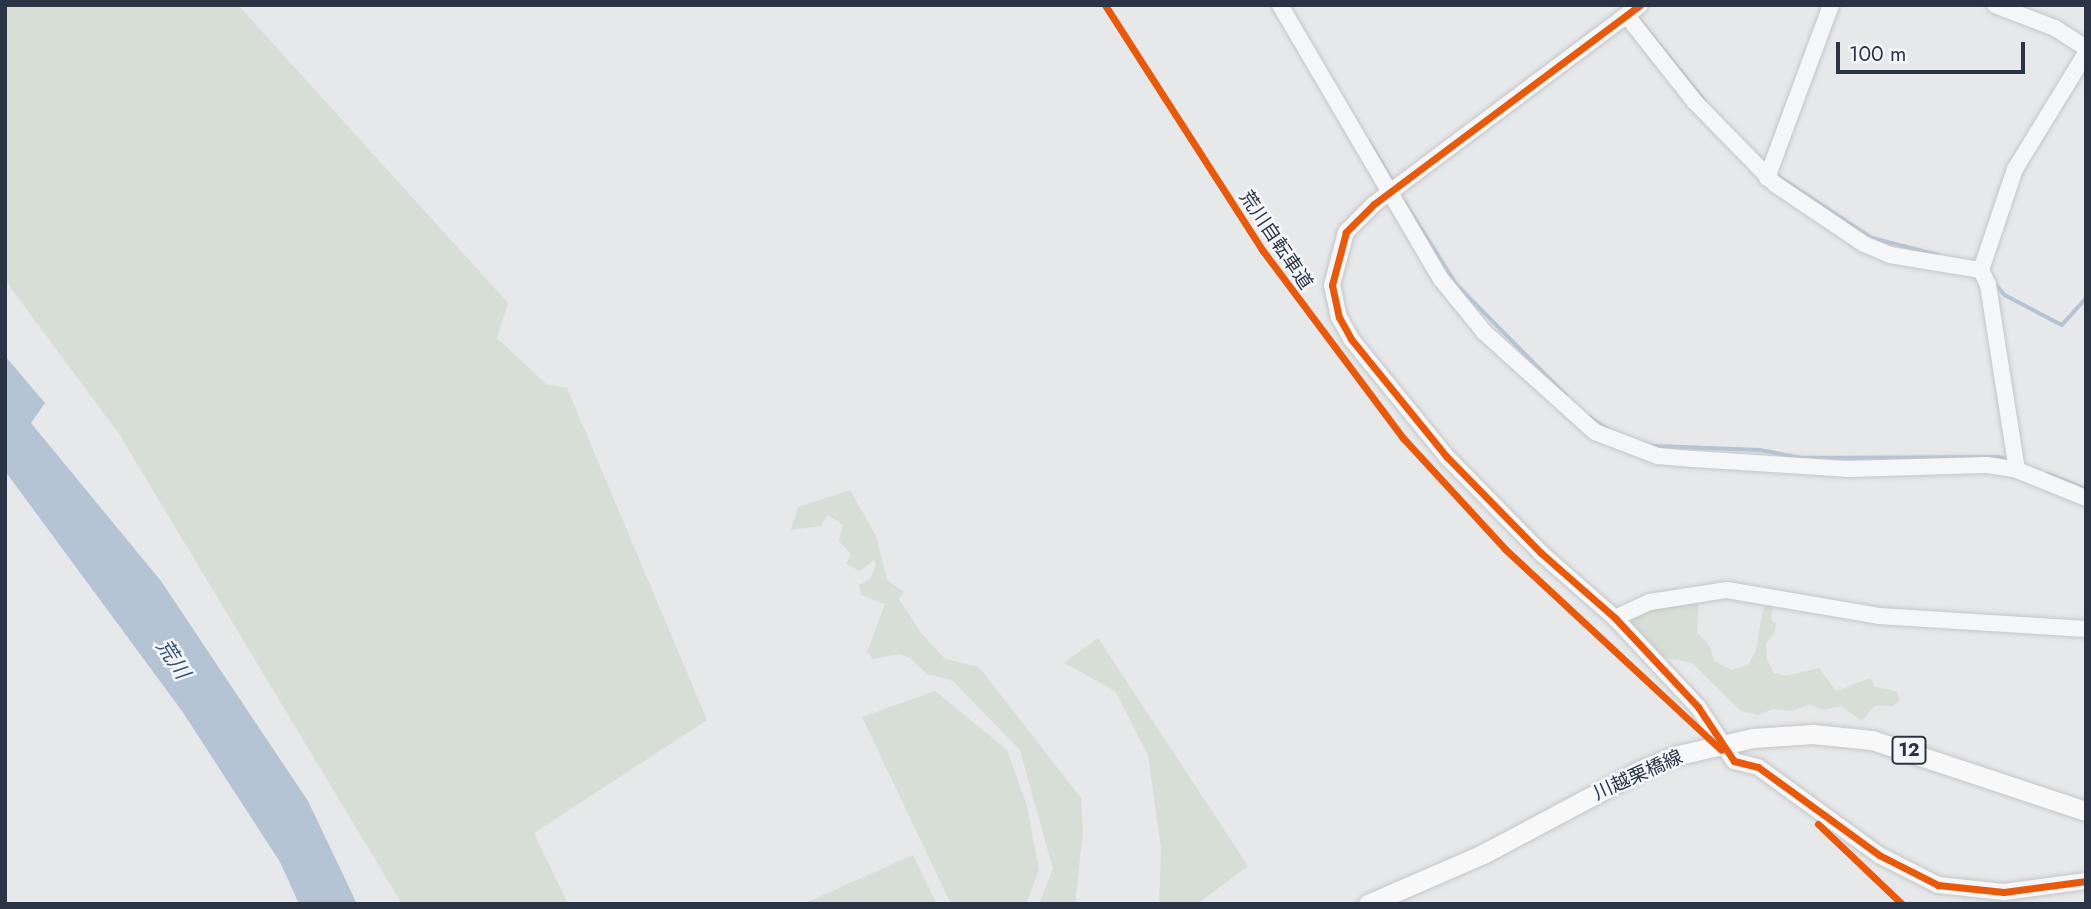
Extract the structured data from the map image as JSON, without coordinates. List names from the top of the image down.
{
  "streets": {
    "main road": ["12", "川越栗橋線"],
    "cycle path": ["荒川自転車道"]
  },
  "water": ["荒川"],
  "scale_bar": "100 m"
}
